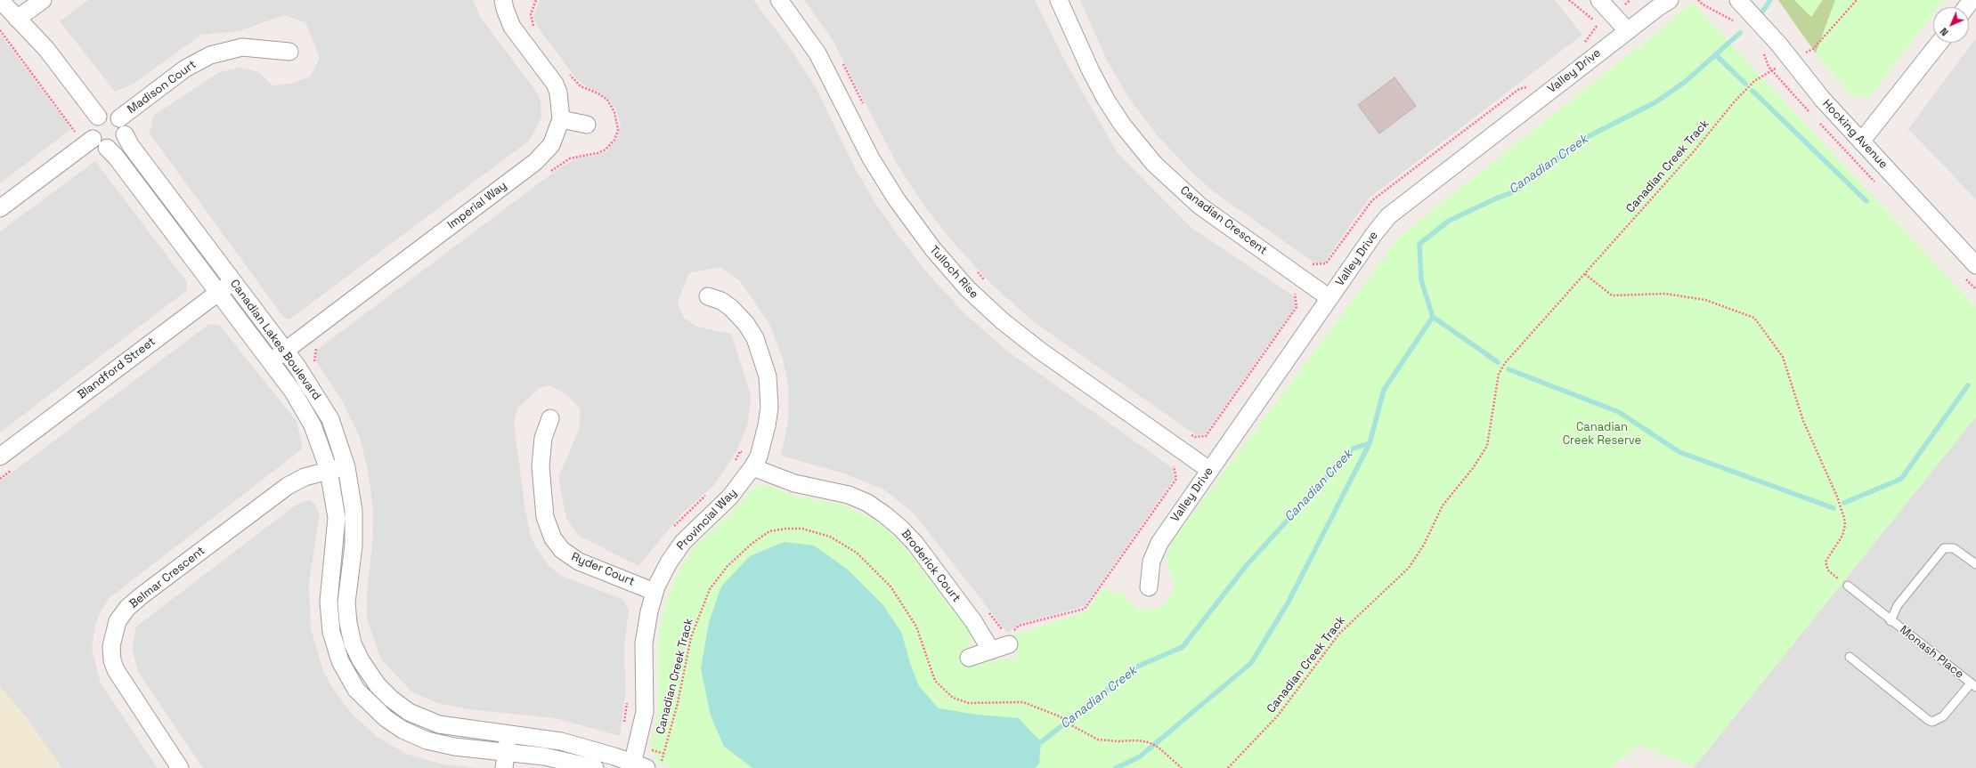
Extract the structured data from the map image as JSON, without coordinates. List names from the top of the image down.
{
  "streets": {
    "street": [
      "Valley Drive",
      "Madison Court",
      "Hocking Avenue",
      "Imperial Way",
      "Canadian Crescent",
      "Tulloch Rise",
      "Canadian Lakes Boulevard",
      "Blandford Street",
      "Provincial Way",
      "Broderick Court",
      "Ryder Court",
      "Belmar Crescent"
    ],
    "lane": ["Monash Place"],
    "path": ["Canadian Creek Track"]
  },
  "crossings": [
    ["Valley Drive", "Canadian Crescent"],
    ["Valley Drive", "Tulloch Rise"],
    ["Madison Court", "Canadian Lakes Boulevard"],
    ["Hocking Avenue", "Canadian Creek Track"],
    ["Canadian Creek Track", "Canadian Lakes Boulevard"],
    ["Canadian Creek Track", "Provincial Way"],
    ["Imperial Way", "Canadian Lakes Boulevard"],
    ["Canadian Lakes Boulevard", "Blandford Street"],
    ["Canadian Lakes Boulevard", "Provincial Way"],
    ["Canadian Lakes Boulevard", "Belmar Crescent"],
    ["Provincial Way", "Broderick Court"],
    ["Provincial Way", "Ryder Court"]
  ],
  "water": ["Canadian Creek"],
  "parks": ["Canadian Creek Reserve"],
  "north": "bottom left"
}
